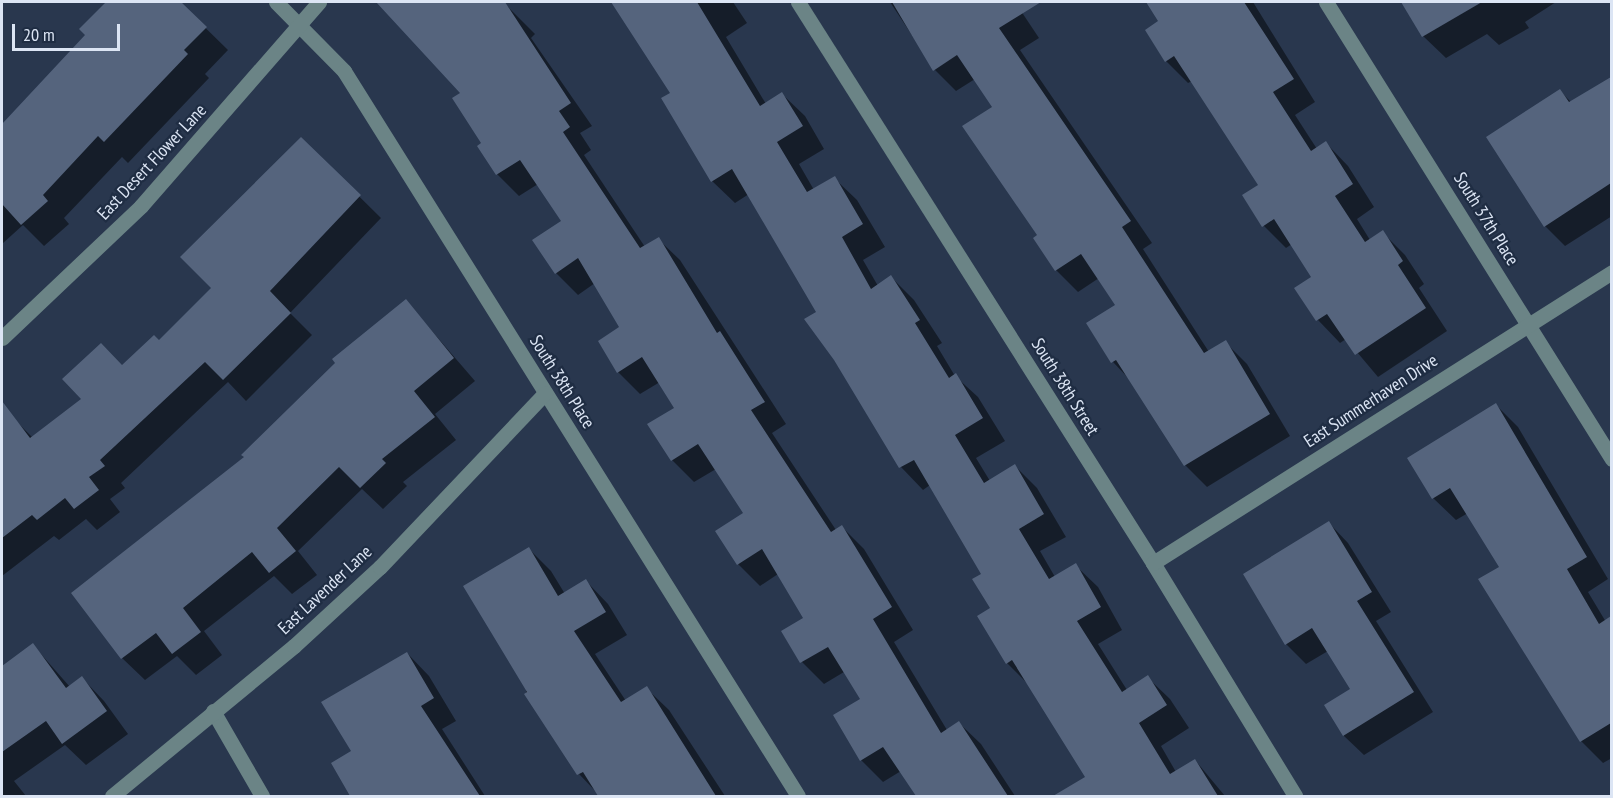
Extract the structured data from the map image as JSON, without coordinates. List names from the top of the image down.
{
  "streets": {
    "street": [
      "East Desert Flower Lane",
      "South 37th Place",
      "South 38th Place",
      "South 38th Street",
      "East Summerhaven Drive",
      "East Lavender Lane"
    ]
  },
  "crossings": [
    ["East Desert Flower Lane", "South 38th Place"],
    ["South 37th Place", "East Summerhaven Drive"],
    ["South 38th Place", "East Lavender Lane"],
    ["South 38th Street", "East Summerhaven Drive"]
  ],
  "scale_bar": "20 m"
}
